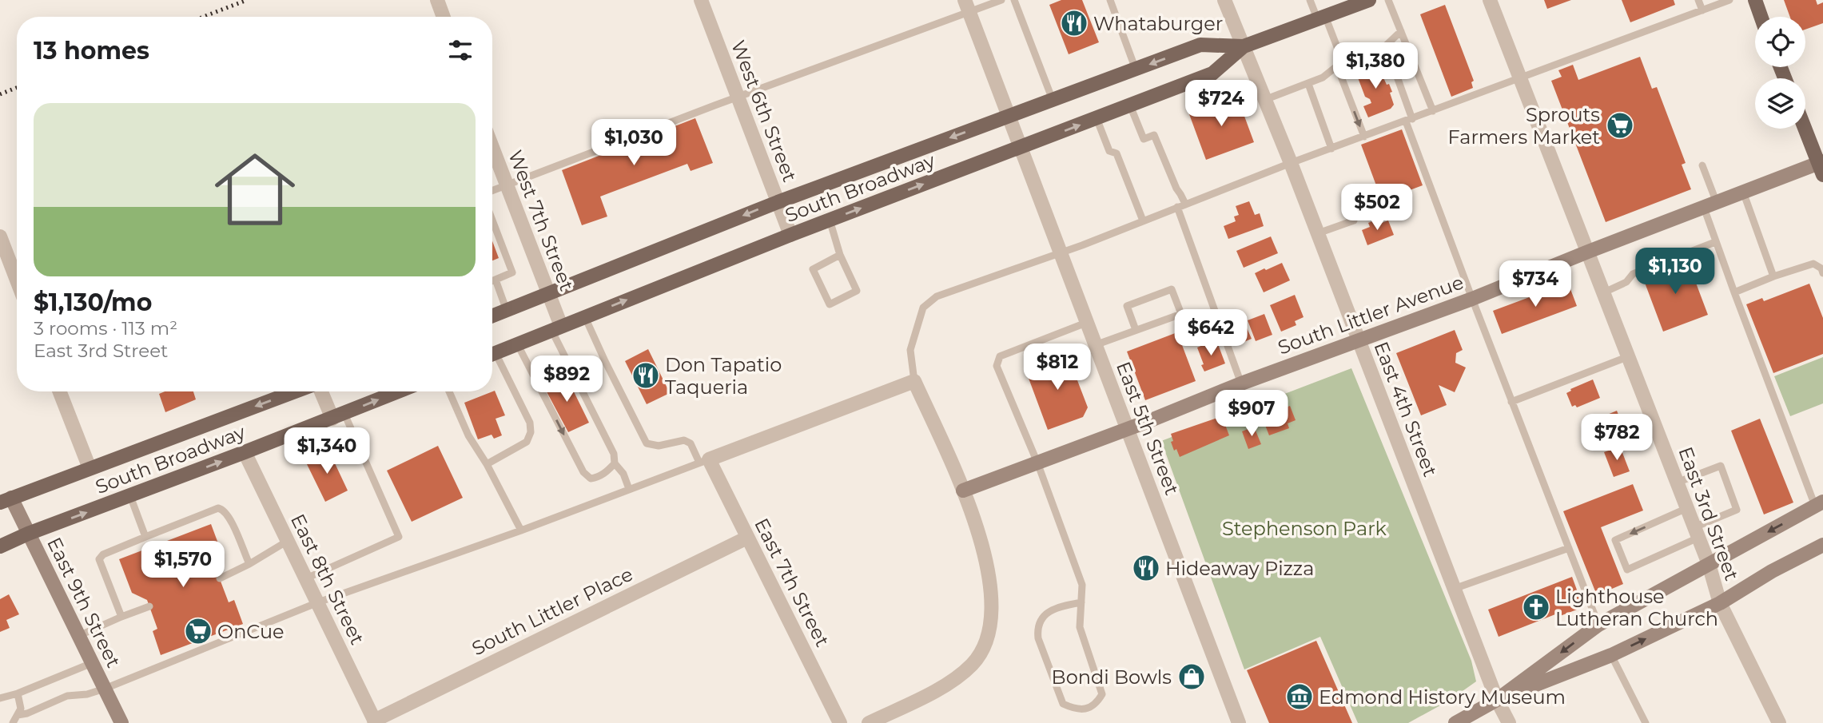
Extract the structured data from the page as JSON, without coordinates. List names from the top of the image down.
{
  "streets": {
    "main road": ["South Broadway", "South Littler Avenue", "East 9th Street"],
    "street": [
      "West 6th Street",
      "West 7th Street",
      "East 4th Street",
      "East 5th Street",
      "East 3rd Street",
      "East 8th Street",
      "East 7th Street",
      "South Littler Place"
    ]
  },
  "crossings": [
    ["West 6th Street", "South Broadway"],
    ["South Broadway", "West 7th Street"],
    ["South Broadway", "East 4th Street"],
    ["South Broadway", "East 5th Street"],
    ["South Broadway", "East 8th Street"],
    ["South Broadway", "East 9th Street"],
    ["South Littler Avenue", "East 4th Street"],
    ["South Littler Avenue", "East 5th Street"],
    ["South Littler Avenue", "East 3rd Street"],
    ["East 8th Street", "South Littler Place"],
    ["East 7th Street", "South Littler Place"]
  ],
  "parks": ["Stephenson Park"],
  "places": {
    "restaurant": ["Whataburger", "Don Tapatio Taqueria", "Hideaway Pizza"],
    "supermarket": ["Sprouts Farmers Market", "OnCue"],
    "church": ["Lighthouse Lutheran Church"],
    "shop": ["Bondi Bowls"],
    "museum": ["Edmond History Museum"]
  },
  "page": {
    "heading": "13 homes",
    "price": [
      "$1,380",
      "$724",
      "$1,030",
      "$502",
      "$1,130",
      "$734",
      "$642",
      "$812",
      "$892",
      "$907",
      "$782",
      "$1,340",
      "$1,570"
    ],
    "list": [
      {
        "name": "$1,130/mo",
        "note": "3 rooms · 113 m² · East 3rd Street"
      }
    ]
  }
}
